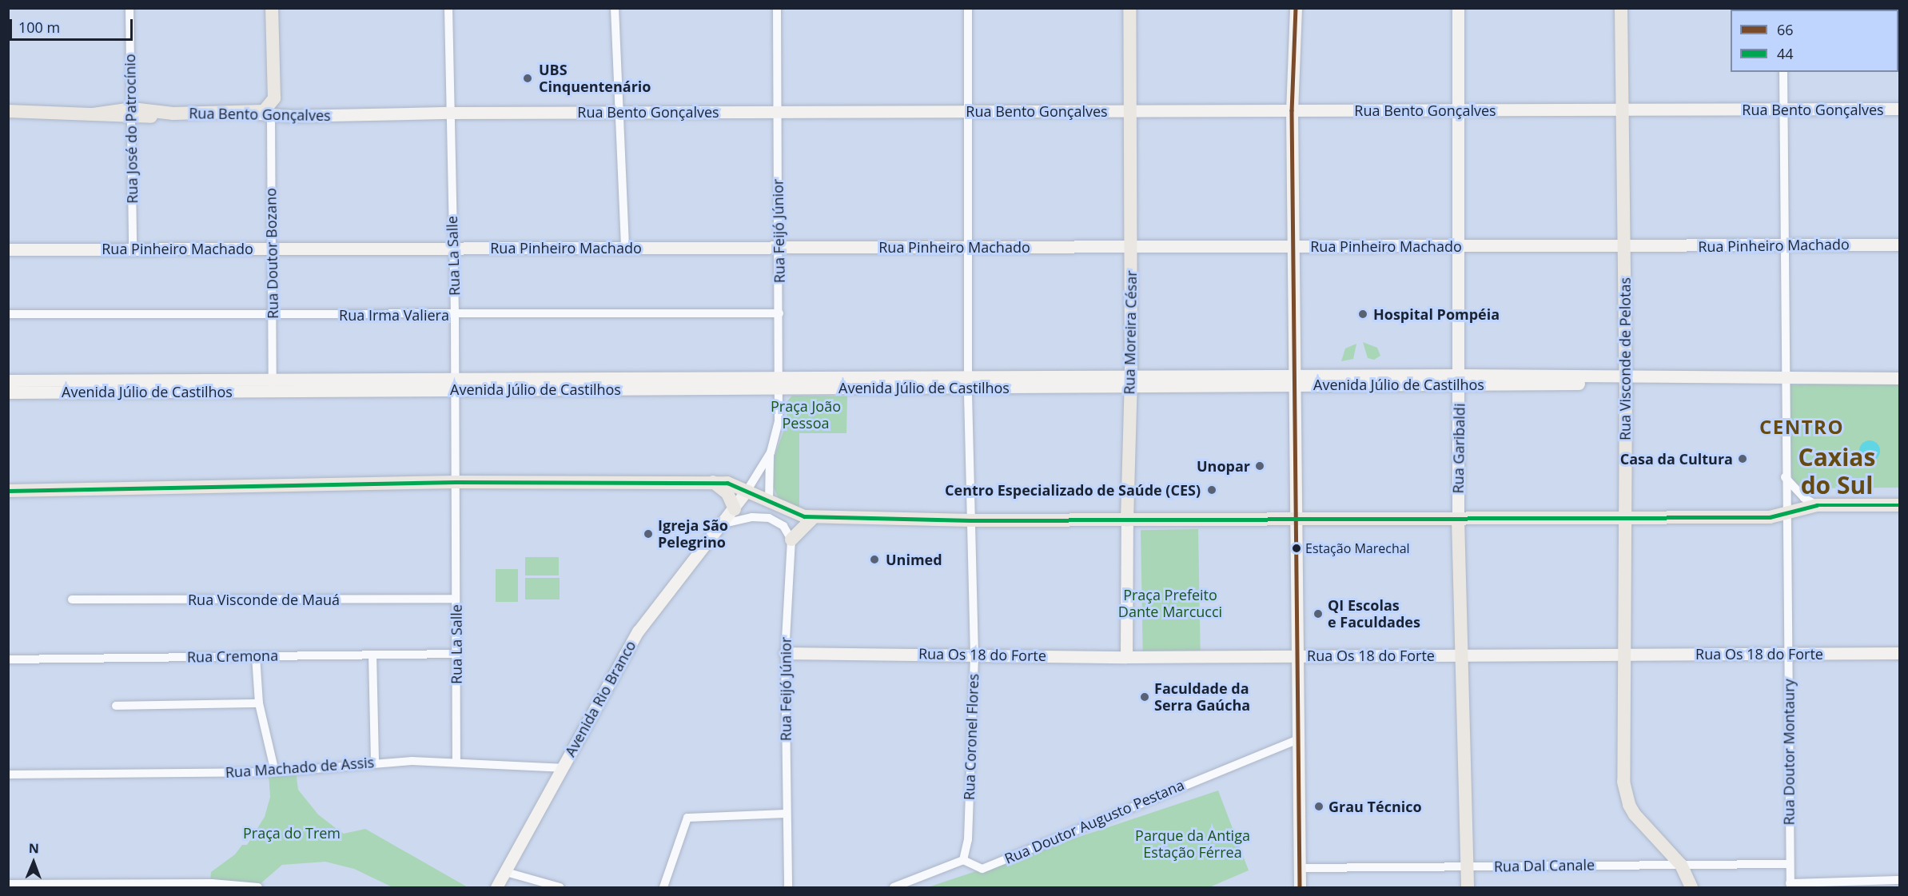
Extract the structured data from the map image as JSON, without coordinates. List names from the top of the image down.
{
  "streets": {
    "main road": [
      "Rua Bento Gonçalves",
      "Rua Moreira César",
      "Rua Visconde de Pelotas",
      "Rua Garibaldi"
    ],
    "street": [
      "Rua José do Patrocínio",
      "Rua Feijó Júnior",
      "Rua Pinheiro Machado",
      "Rua Doutor Bozano",
      "Rua La Salle",
      "Rua Irma Valiera",
      "Avenida Júlio de Castilhos",
      "Rua Visconde de Mauá",
      "Rua Os 18 do Forte",
      "Rua Cremona",
      "Avenida Rio Branco",
      "Rua Coronel Flores",
      "Rua Doutor Montaury",
      "Rua Machado de Assis",
      "Rua Doutor Augusto Pestana",
      "Rua Dal Canale"
    ]
  },
  "crossings": [
    ["Rua Bento Gonçalves", "Rua José do Patrocínio"],
    ["Rua Bento Gonçalves", "Rua Feijó Júnior"],
    ["Rua Bento Gonçalves", "Rua Doutor Bozano"],
    ["Rua Bento Gonçalves", "Rua La Salle"],
    ["Rua Bento Gonçalves", "Rua Moreira César"],
    ["Rua Bento Gonçalves", "Rua Visconde de Pelotas"],
    ["Rua Bento Gonçalves", "Rua Garibaldi"],
    ["Rua Bento Gonçalves", "Rua Coronel Flores"],
    ["Rua Bento Gonçalves", "Rua Doutor Montaury"],
    ["Rua José do Patrocínio", "Rua Pinheiro Machado"],
    ["Rua Feijó Júnior", "Rua Pinheiro Machado"],
    ["Rua Feijó Júnior", "Rua Irma Valiera"],
    ["Rua Feijó Júnior", "Avenida Júlio de Castilhos"],
    ["Rua Feijó Júnior", "Rua Os 18 do Forte"],
    ["Rua Feijó Júnior", "Avenida Rio Branco"],
    ["Rua Pinheiro Machado", "Rua Doutor Bozano"],
    ["Rua Pinheiro Machado", "Rua La Salle"],
    ["Rua Pinheiro Machado", "Rua Moreira César"],
    ["Rua Pinheiro Machado", "Rua Visconde de Pelotas"],
    ["Rua Pinheiro Machado", "Rua Garibaldi"],
    ["Rua Pinheiro Machado", "Rua Coronel Flores"],
    ["Rua Pinheiro Machado", "Rua Doutor Montaury"],
    ["Rua Doutor Bozano", "Rua Irma Valiera"],
    ["Rua Doutor Bozano", "Avenida Júlio de Castilhos"],
    ["Rua La Salle", "Rua Irma Valiera"],
    ["Rua La Salle", "Avenida Júlio de Castilhos"],
    ["Rua La Salle", "Rua Visconde de Mauá"],
    ["Rua La Salle", "Rua Cremona"],
    ["Rua La Salle", "Rua Machado de Assis"],
    ["Rua Moreira César", "Avenida Júlio de Castilhos"],
    ["Rua Moreira César", "Rua Os 18 do Forte"],
    ["Rua Visconde de Pelotas", "Avenida Júlio de Castilhos"],
    ["Rua Visconde de Pelotas", "Rua Os 18 do Forte"],
    ["Rua Visconde de Pelotas", "Rua Dal Canale"],
    ["Avenida Júlio de Castilhos", "Rua Garibaldi"],
    ["Avenida Júlio de Castilhos", "Rua Coronel Flores"],
    ["Avenida Júlio de Castilhos", "Rua Doutor Montaury"],
    ["Rua Garibaldi", "Rua Os 18 do Forte"],
    ["Rua Garibaldi", "Rua Dal Canale"],
    ["Rua Os 18 do Forte", "Rua Coronel Flores"],
    ["Rua Os 18 do Forte", "Rua Doutor Montaury"],
    ["Avenida Rio Branco", "Rua Machado de Assis"],
    ["Rua Coronel Flores", "Rua Doutor Augusto Pestana"],
    ["Rua Doutor Montaury", "Rua Dal Canale"]
  ],
  "districts": ["CENTRO", "Caxias do Sul"],
  "parks": [
    "Praça João Pessoa",
    "Praça Prefeito Dante Marcucci",
    "Praça do Trem",
    "Parque da Antiga Estação Férrea"
  ],
  "places": [
    "UBS Cinquentenário",
    "Hospital Pompéia",
    "Casa da Cultura",
    "Unopar",
    "Centro Especializado de Saúde (CES)",
    "Igreja São Pelegrino",
    "Estação Marechal",
    "Unimed",
    "QI Escolas e Faculdades",
    "Faculdade da Serra Gaúcha",
    "Grau Técnico"
  ],
  "lines": ["transit line 66", "transit line 44"],
  "legend": ["66", "44"],
  "scale_bar": "100 m",
  "north": "top"
}
